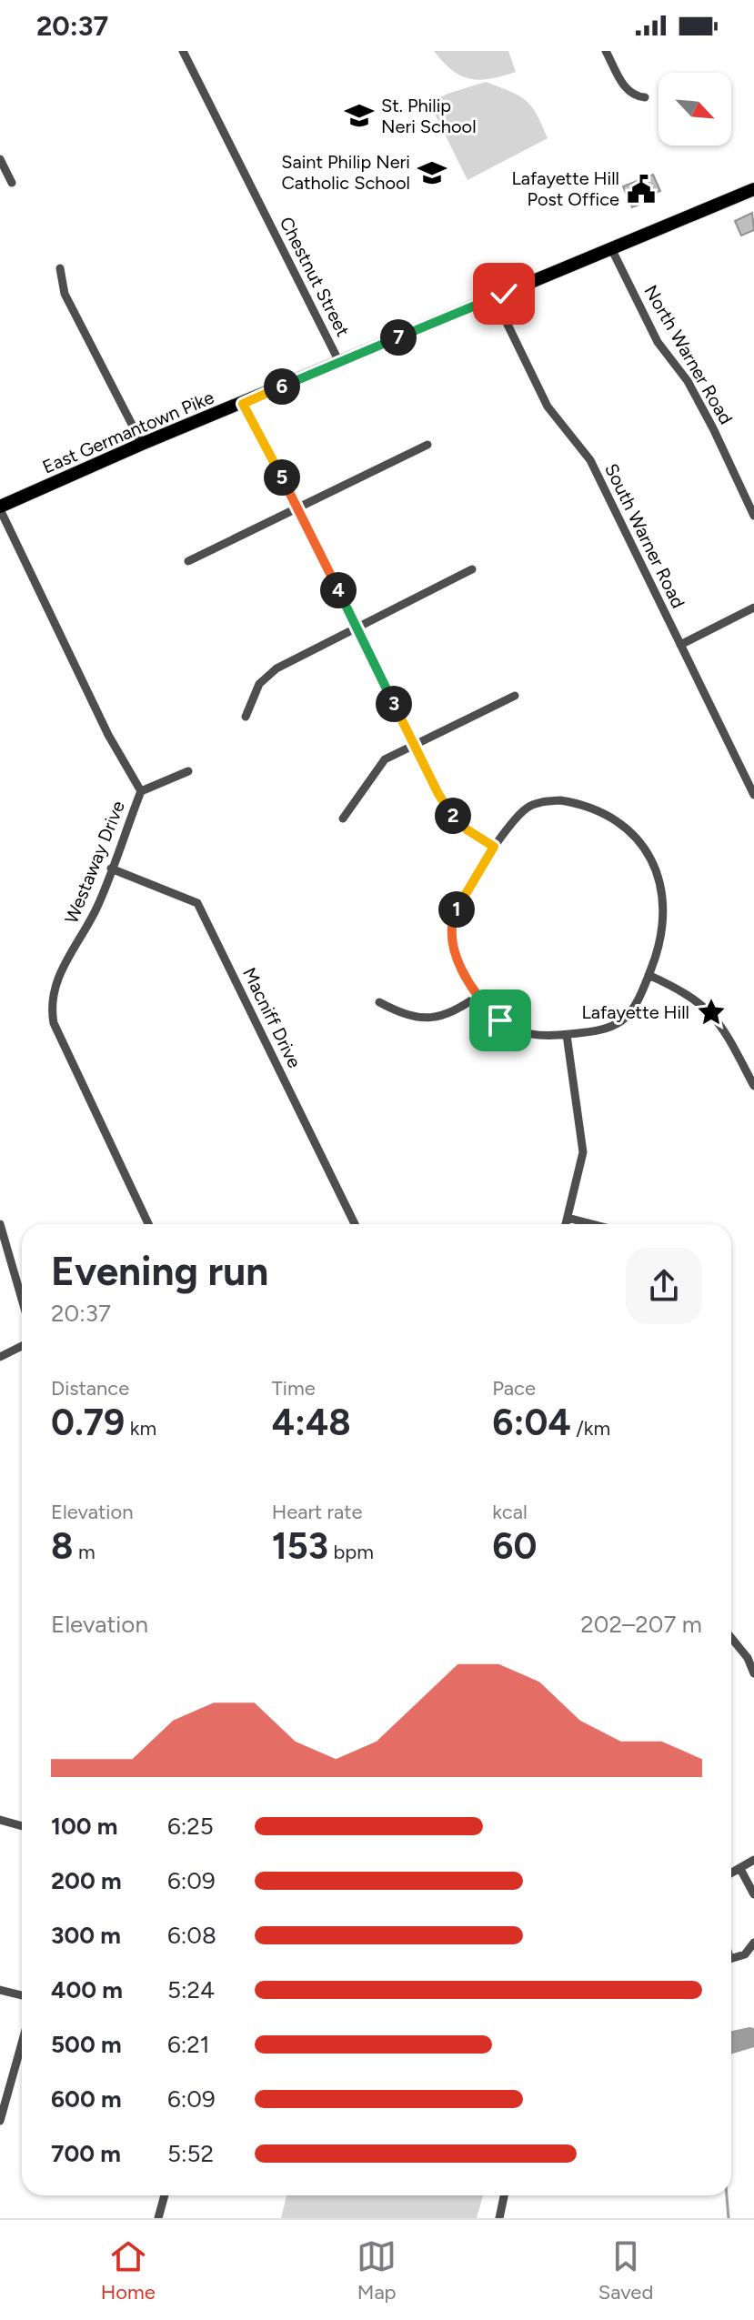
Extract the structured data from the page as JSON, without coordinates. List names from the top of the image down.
{
  "streets": {
    "main road": ["East Germantown Pike"],
    "street": [
      "Chestnut Street",
      "North Warner Road",
      "South Warner Road",
      "Westaway Drive",
      "Macniff Drive"
    ]
  },
  "crossings": [
    ["Chestnut Street", "East Germantown Pike"],
    ["North Warner Road", "East Germantown Pike"],
    ["East Germantown Pike", "South Warner Road"],
    ["East Germantown Pike", "Westaway Drive"],
    ["Westaway Drive", "Macniff Drive"]
  ],
  "places": {
    "school or university": ["St. Philip Neri School", "Saint Philip Neri Catholic School"],
    "public building": ["Lafayette Hill Post Office"],
    "place": ["Lafayette Hill"]
  },
  "north": "bottom right",
  "page": {
    "status": "20:37",
    "pins": [
      "7",
      "6",
      "5",
      "4",
      "3",
      "2",
      "1"
    ],
    "heading": ["Evening run", "20:37"],
    "stats": [
      ["Distance", "0.79 km"],
      ["Time", "4:48"],
      ["Pace", "6:04 /km"],
      ["Elevation", "8 m"],
      ["Heart rate", "153 bpm"],
      ["kcal", "60"]
    ],
    "chart": ["Elevation", "202–207 m"],
    "list": [
      {
        "name": "100 m",
        "note": "6:25"
      },
      {
        "name": "200 m",
        "note": "6:09"
      },
      {
        "name": "300 m",
        "note": "6:08"
      },
      {
        "name": "400 m",
        "note": "5:24"
      },
      {
        "name": "500 m",
        "note": "6:21"
      },
      {
        "name": "600 m",
        "note": "6:09"
      },
      {
        "name": "700 m",
        "note": "5:52"
      }
    ],
    "tabs": ["Home", "Map", "Saved"]
  }
}
